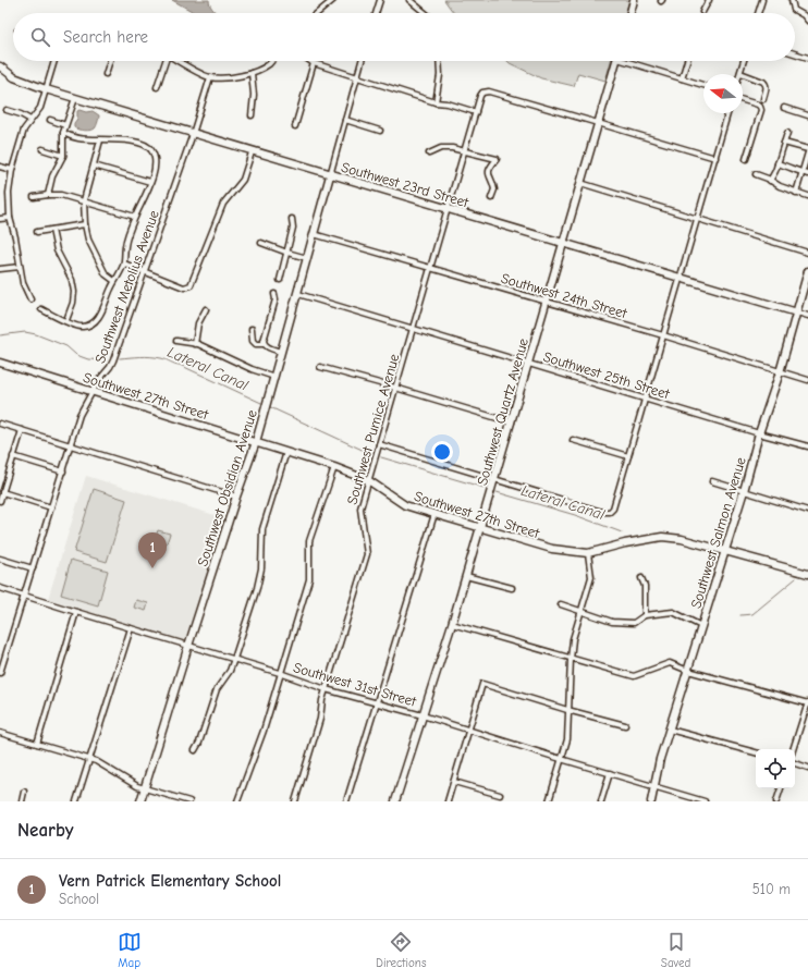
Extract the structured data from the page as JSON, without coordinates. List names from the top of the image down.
{
  "streets": {
    "street": [
      "Southwest 23rd Street",
      "Southwest Metolius Avenue",
      "Southwest 24th Street",
      "Southwest 25th Street",
      "Southwest 27th Street",
      "Southwest Quartz Avenue",
      "Southwest Pumice Avenue",
      "Southwest Obsidian Avenue",
      "Southwest Salmon Avenue",
      "Southwest 31st Street"
    ]
  },
  "crossings": [
    ["Southwest 23rd Street", "Southwest Metolius Avenue"],
    ["Southwest 23rd Street", "Southwest Quartz Avenue"],
    ["Southwest 23rd Street", "Southwest Pumice Avenue"],
    ["Southwest 23rd Street", "Southwest Obsidian Avenue"],
    ["Southwest 23rd Street", "Southwest Salmon Avenue"],
    ["Southwest Metolius Avenue", "Southwest 27th Street"],
    ["Southwest Metolius Avenue", "Southwest 31st Street"],
    ["Southwest 24th Street", "Southwest Quartz Avenue"],
    ["Southwest 24th Street", "Southwest Pumice Avenue"],
    ["Southwest 24th Street", "Southwest Obsidian Avenue"],
    ["Southwest 24th Street", "Southwest Salmon Avenue"],
    ["Southwest 25th Street", "Southwest Quartz Avenue"],
    ["Southwest 25th Street", "Southwest Pumice Avenue"],
    ["Southwest 25th Street", "Southwest Obsidian Avenue"],
    ["Southwest 25th Street", "Southwest Salmon Avenue"],
    ["Southwest 27th Street", "Southwest Quartz Avenue"],
    ["Southwest 27th Street", "Southwest Pumice Avenue"],
    ["Southwest 27th Street", "Southwest Obsidian Avenue"],
    ["Southwest 27th Street", "Southwest Salmon Avenue"],
    ["Southwest Quartz Avenue", "Southwest Pumice Avenue"],
    ["Southwest Quartz Avenue", "Southwest 31st Street"],
    ["Southwest Pumice Avenue", "Southwest 31st Street"],
    ["Southwest Obsidian Avenue", "Southwest 31st Street"],
    ["Southwest Salmon Avenue", "Southwest 31st Street"]
  ],
  "water": ["Lateral Canal"],
  "north": "left",
  "page": {
    "search": "Search here",
    "pins": "1",
    "heading": "Nearby",
    "list": [
      {
        "mark": "1",
        "name": "Vern Patrick Elementary School",
        "note": "School",
        "value": "510 m"
      }
    ],
    "nav": ["Map", "Directions", "Saved"]
  }
}
